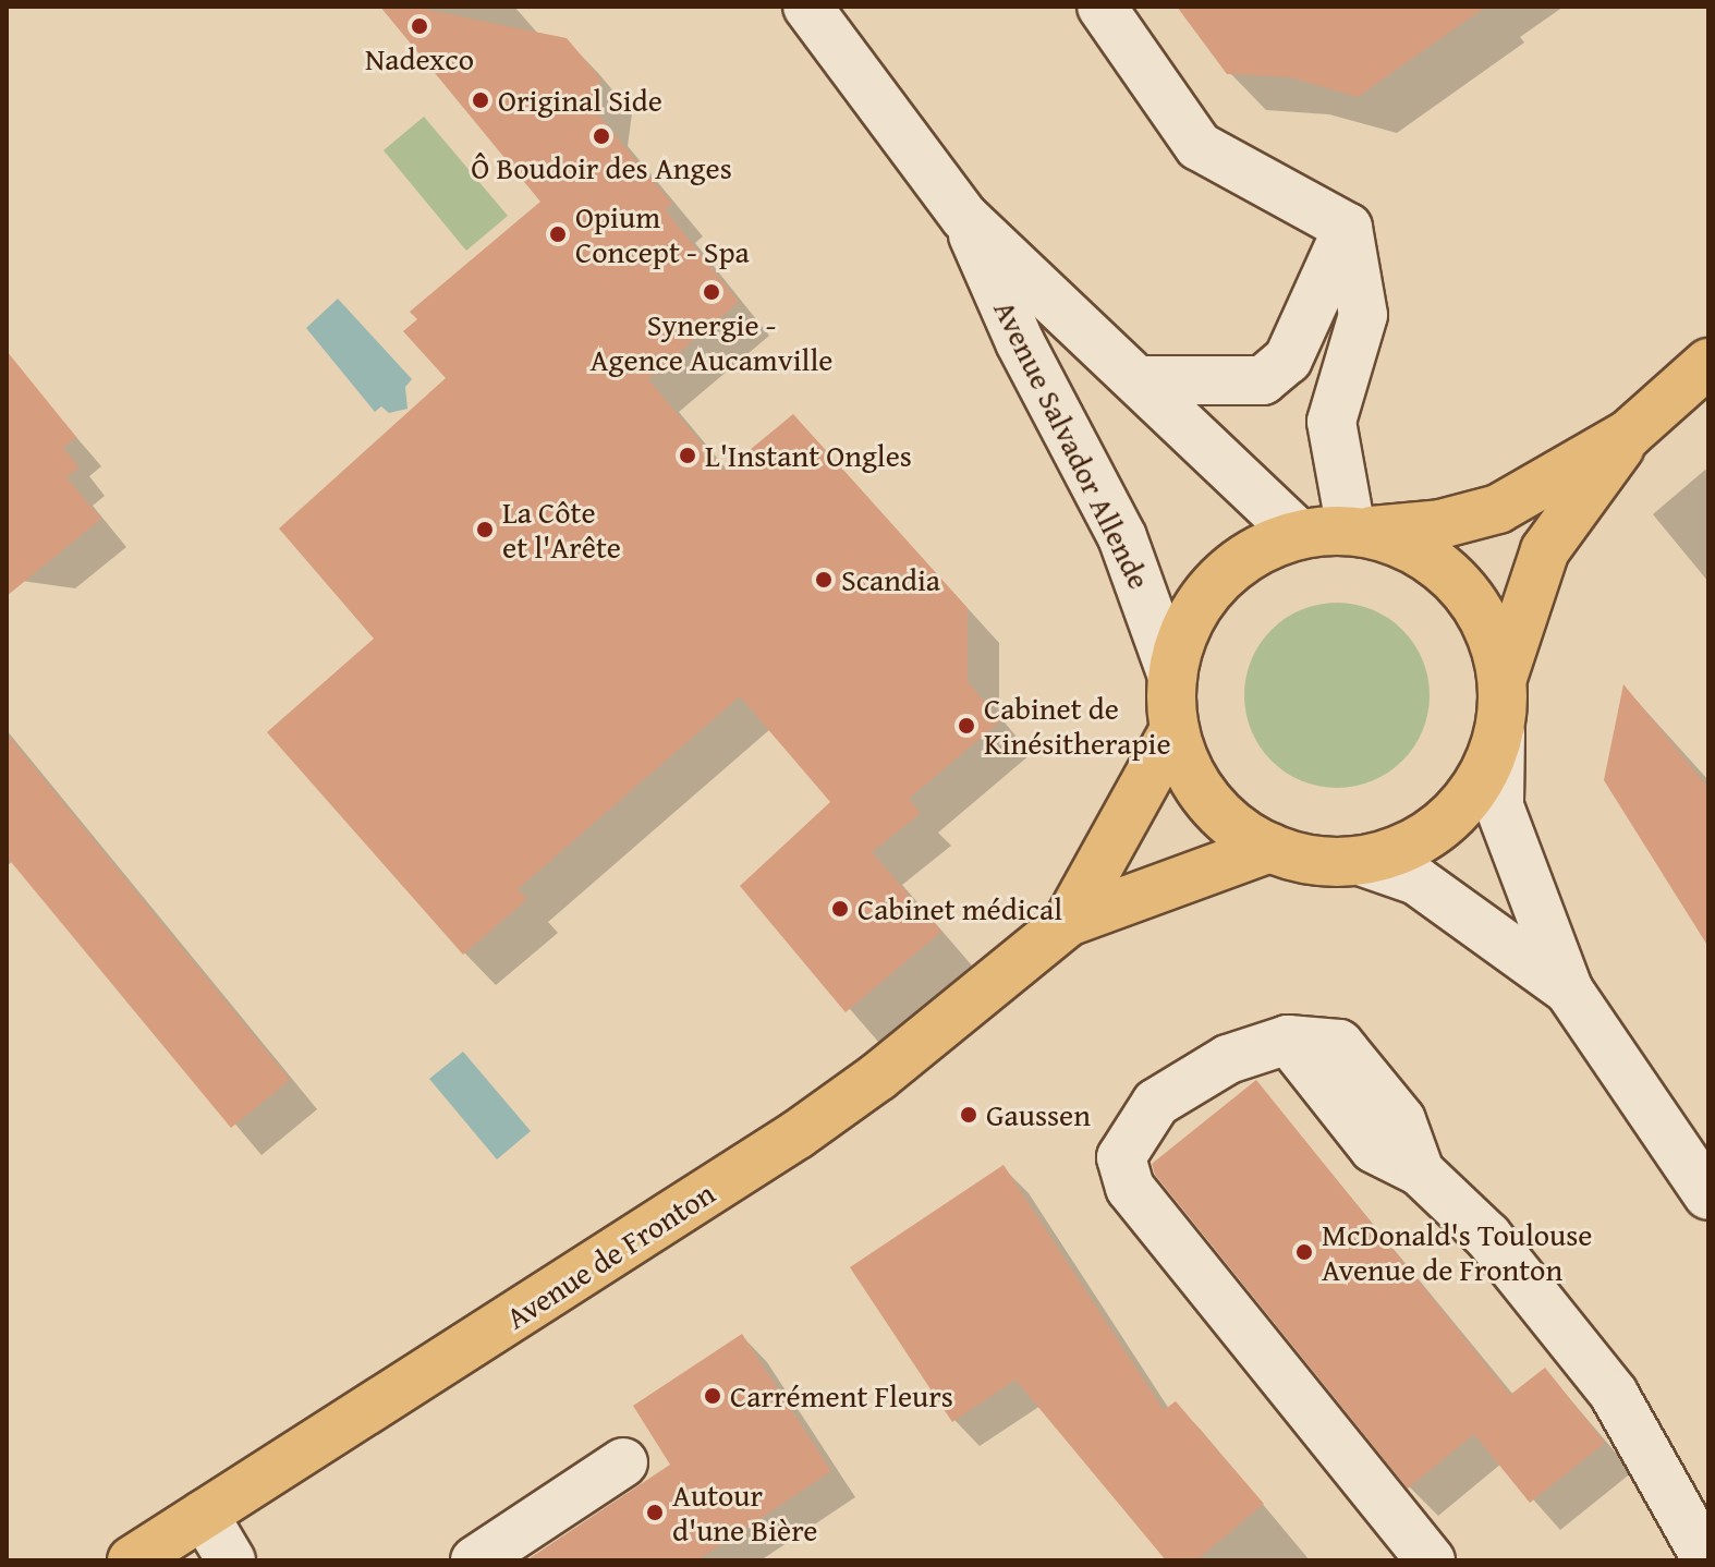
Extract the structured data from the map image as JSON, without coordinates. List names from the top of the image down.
{
  "streets": {
    "main road": ["Avenue de Fronton"],
    "street": ["Avenue Salvador Allende"]
  },
  "places": [
    "Nadexco",
    "Original Side",
    "Ô Boudoir des Anges",
    "Opium Concept - Spa",
    "Synergie - Agence Aucamville",
    "L'Instant Ongles",
    "La Côte et l'Arête",
    "Scandia",
    "Cabinet de Kinésitherapie",
    "Cabinet médical",
    "Gaussen",
    "McDonald's Toulouse Avenue de Fronton",
    "Carrément Fleurs",
    "Autour d'une Bière"
  ]
}
